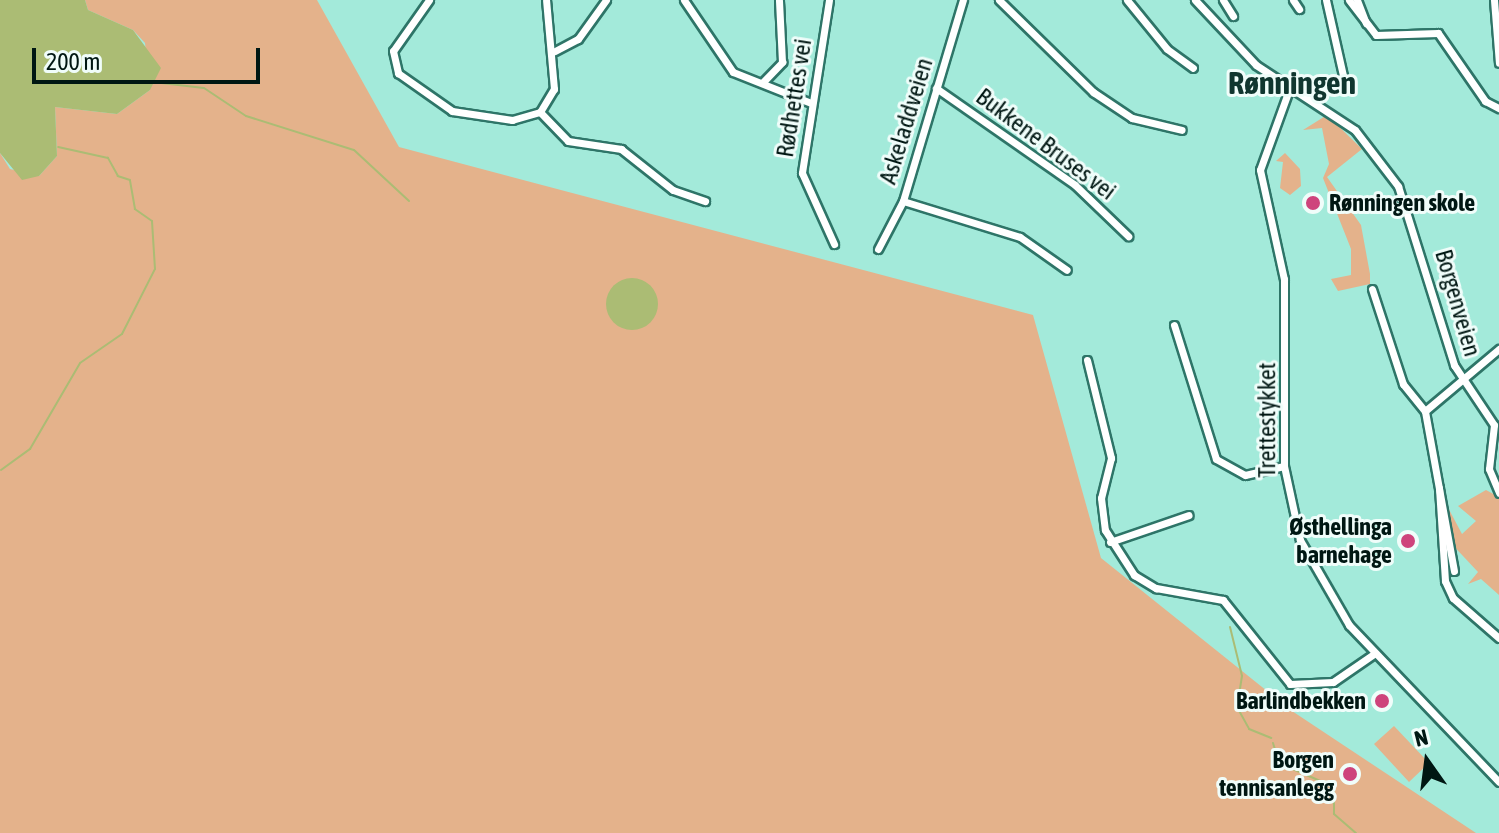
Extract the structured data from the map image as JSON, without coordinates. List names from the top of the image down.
{
  "streets": {
    "street": [
      "Rødhettes vei",
      "Askeladdveien",
      "Bukkene Bruses vei",
      "Borgenveien",
      "Trettestykket"
    ]
  },
  "crossings": [
    ["Askeladdveien", "Bukkene Bruses vei"],
    ["Borgenveien", "Trettestykket"]
  ],
  "districts": ["Rønningen"],
  "places": [
    "Rønningen skole",
    "Østhellinga barnehage",
    "Barlindbekken",
    "Borgen tennisanlegg"
  ],
  "scale_bar": "200 m",
  "north": "top"
}
